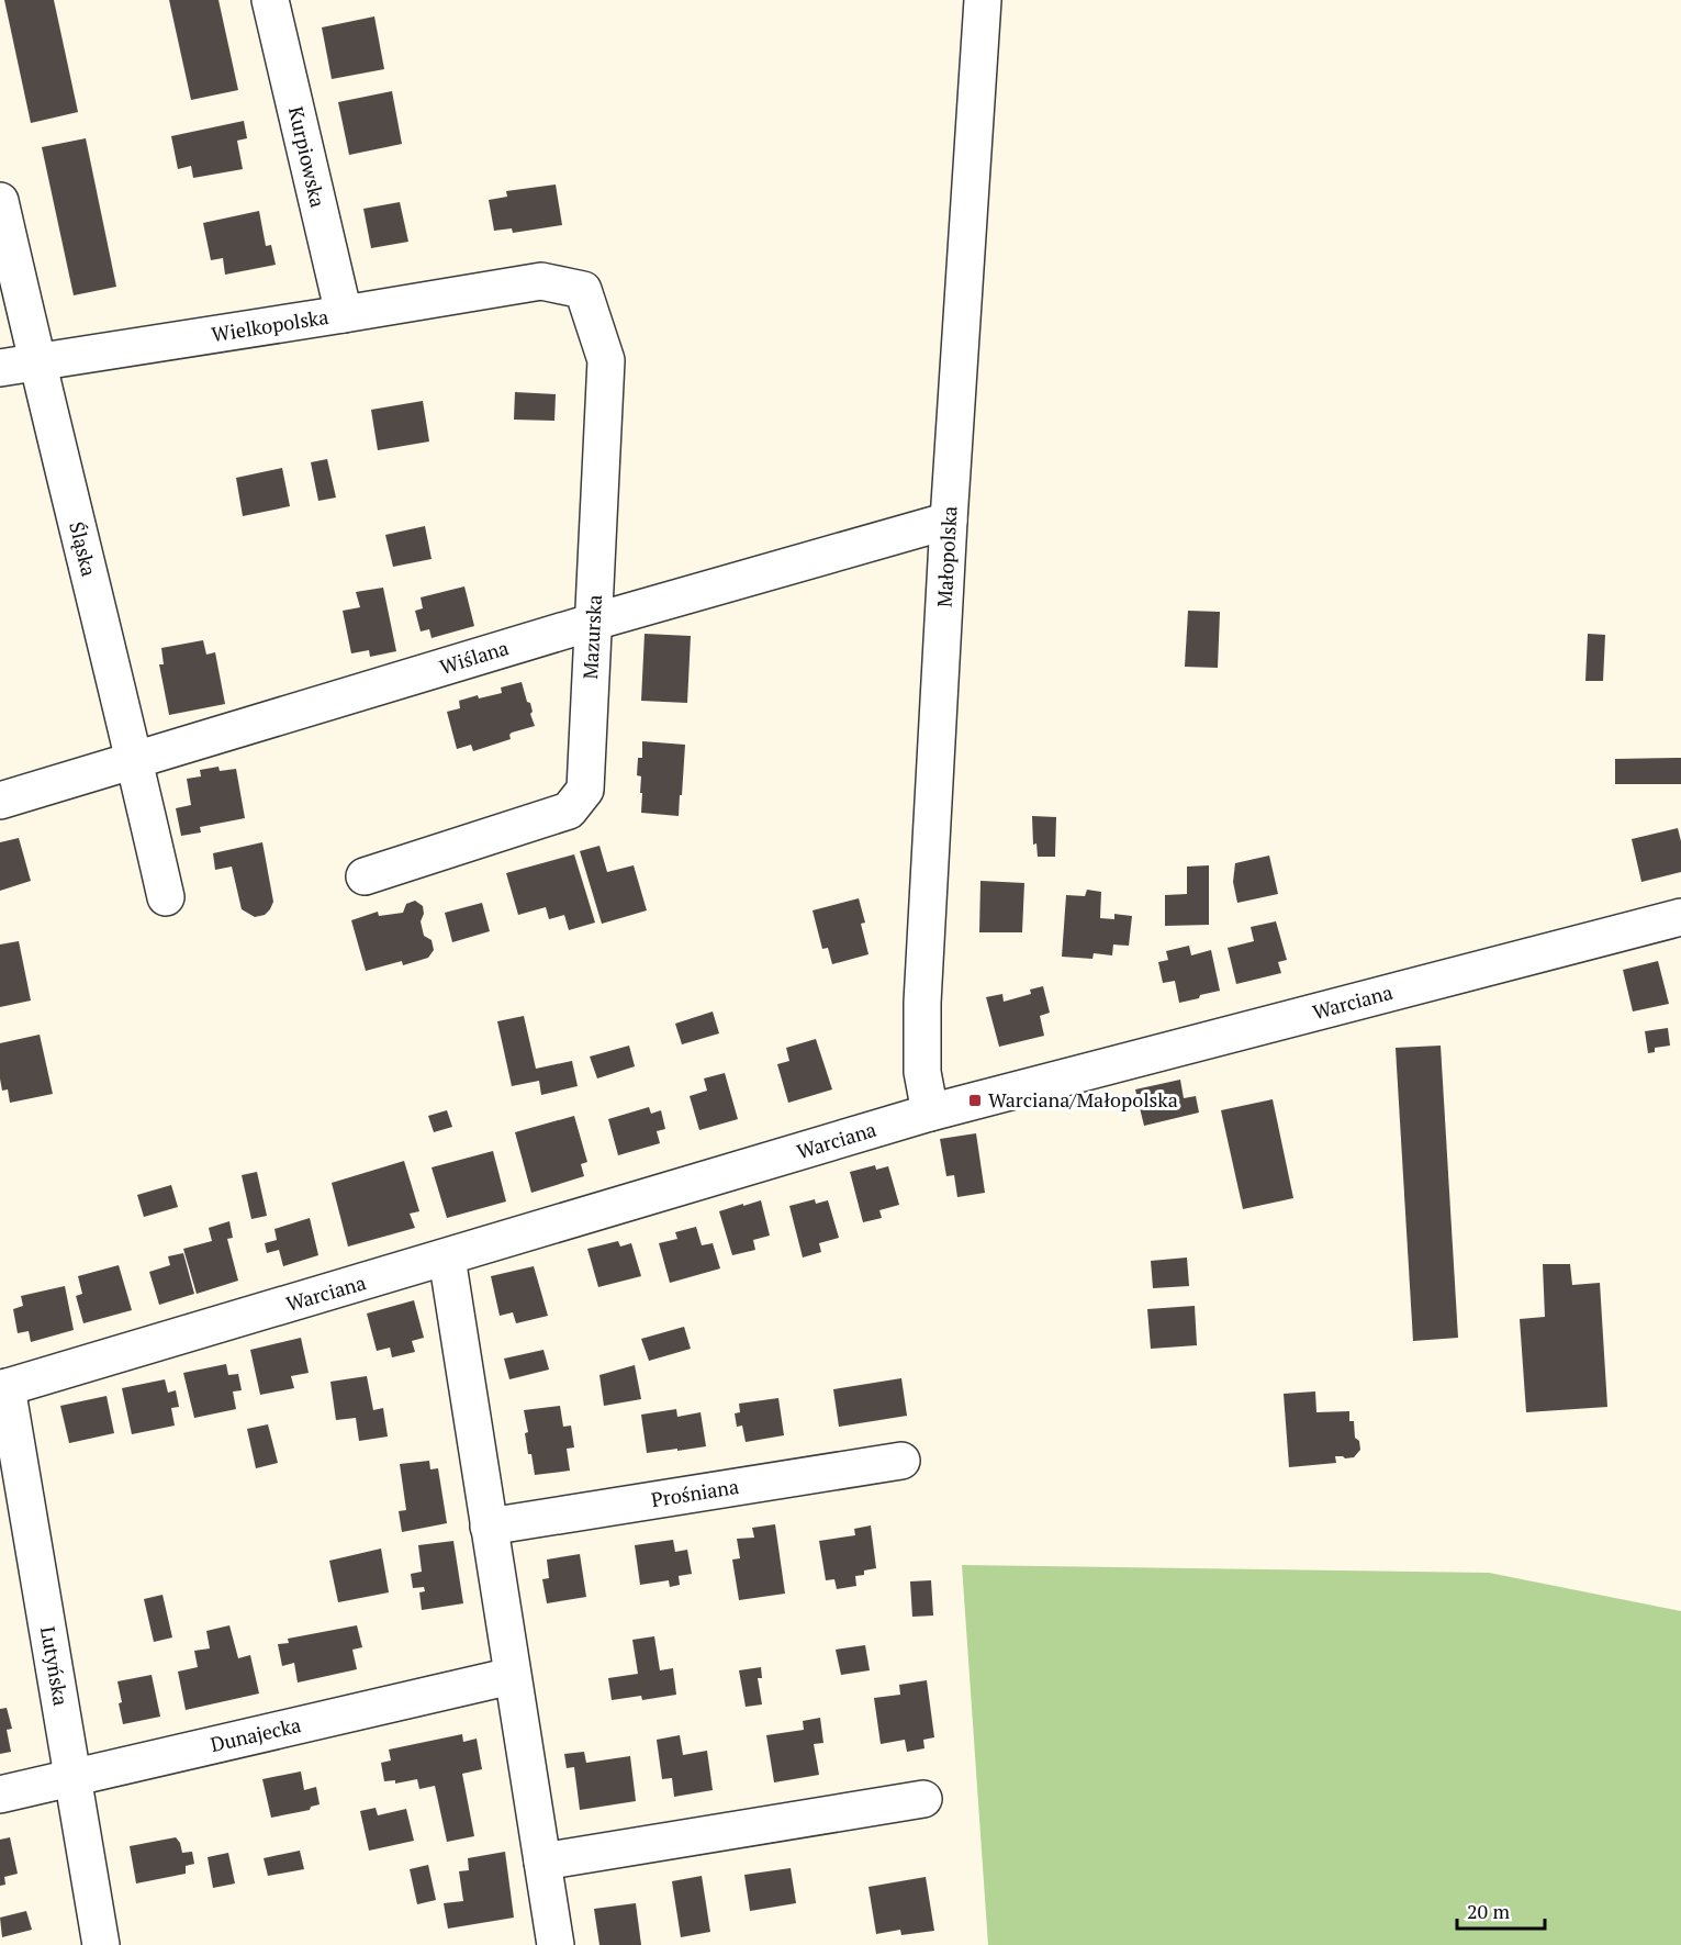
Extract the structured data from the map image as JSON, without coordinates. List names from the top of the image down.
{
  "streets": {
    "street": [
      "Kurpiowska",
      "Wielkopolska",
      "Śląska",
      "Małopolska",
      "Mazurska",
      "Wiślana",
      "Warciana",
      "Prośniana",
      "Lutyńska",
      "Dunajecka"
    ]
  },
  "crossings": [
    ["Kurpiowska", "Wielkopolska"],
    ["Wielkopolska", "Śląska"],
    ["Wielkopolska", "Mazurska"],
    ["Śląska", "Wiślana"],
    ["Małopolska", "Wiślana"],
    ["Małopolska", "Warciana"],
    ["Mazurska", "Wiślana"],
    ["Warciana", "Lutyńska"],
    ["Lutyńska", "Dunajecka"]
  ],
  "places": {
    "transit": ["Warciana/Małopolska"]
  },
  "scale_bar": "20 m"
}
